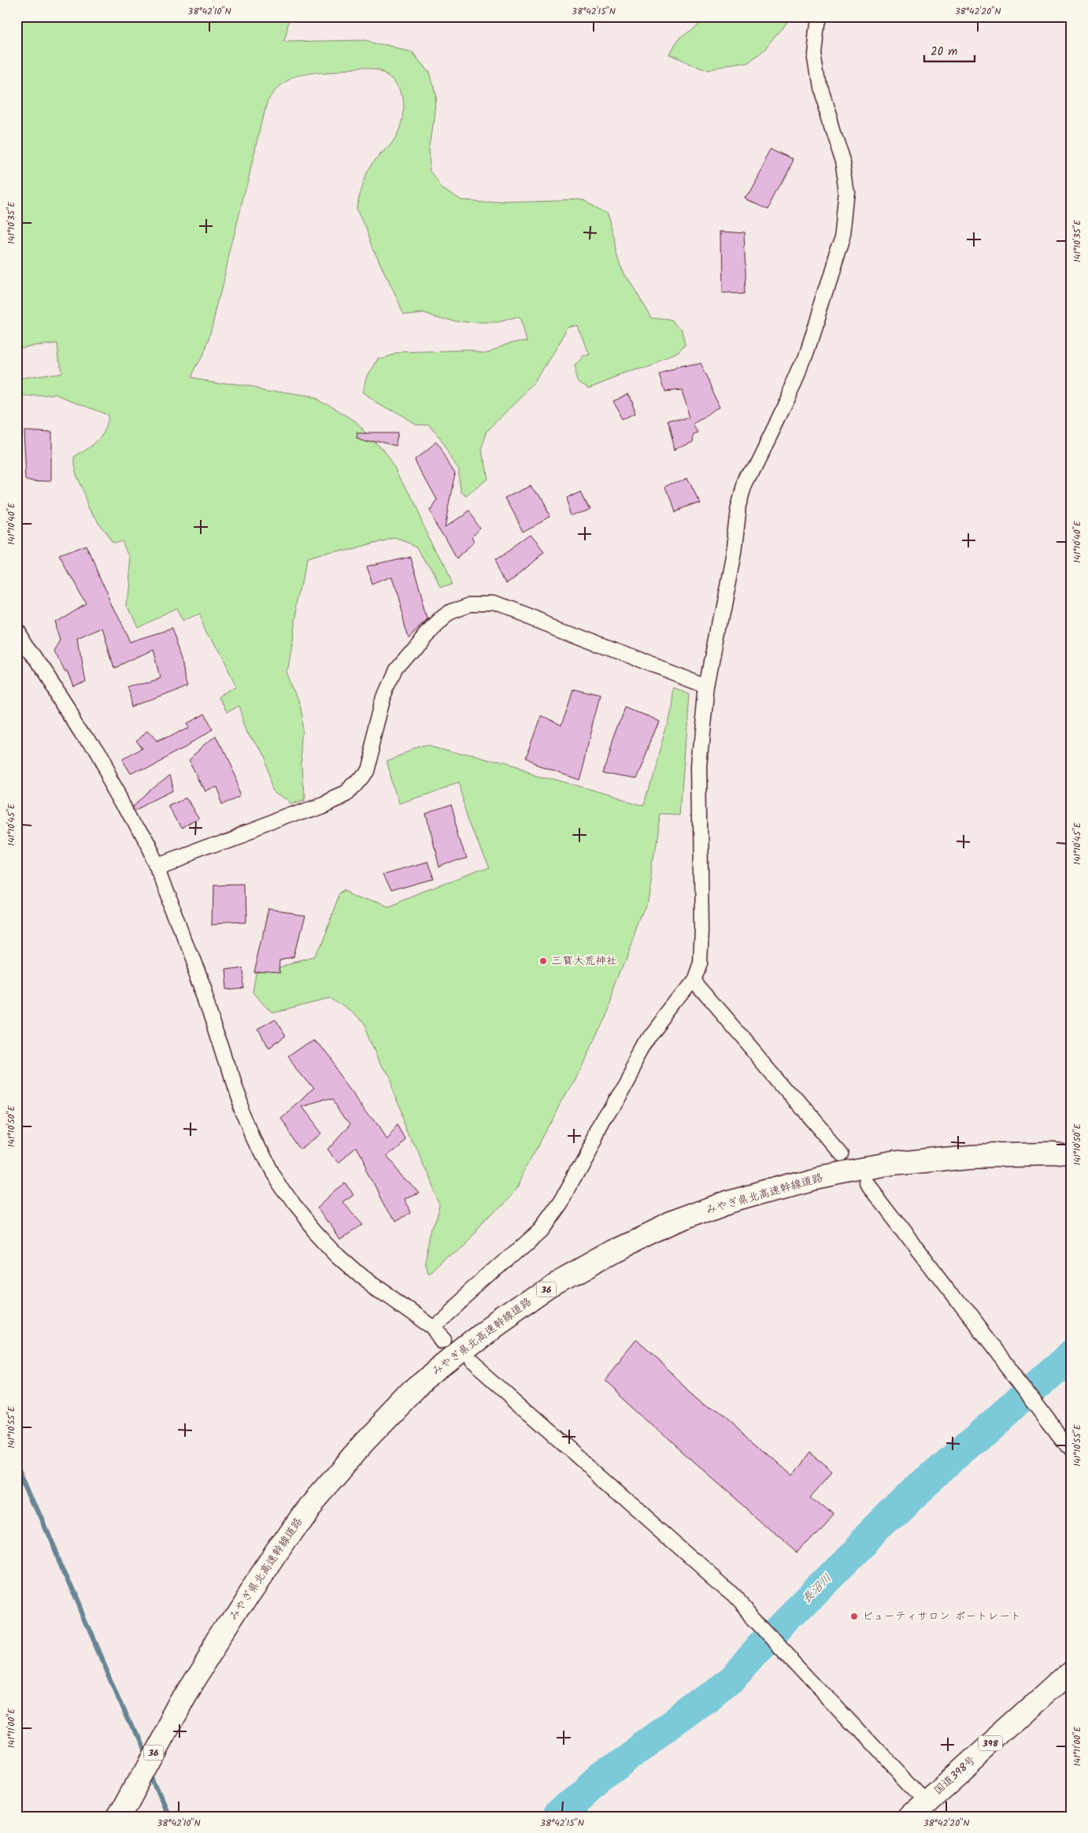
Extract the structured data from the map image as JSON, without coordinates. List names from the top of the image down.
{
  "streets": {
    "main road": [
      "みやぎ県北高速幹線道路",
      "36",
      "398",
      "国道398号"
    ]
  },
  "water": ["長沼川"],
  "places": ["三寳大荒神社", "ビューティサロン ポートレート"],
  "scale_bar": "20 m",
  "coordinates": [
    "38°42'10\"N",
    "38°42'15\"N",
    "38°42'20\"N",
    "141°10'35\"E",
    "141°10'40\"E",
    "141°10'45\"E",
    "141°10'50\"E",
    "141°10'55\"E",
    "141°11'00\"E"
  ]
}
